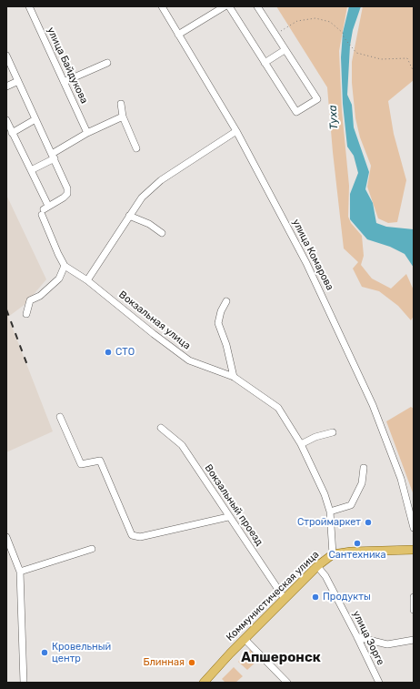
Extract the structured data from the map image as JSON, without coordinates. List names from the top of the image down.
{
  "streets": {
    "main road": ["Коммунистическая улица"],
    "street": [
      "улица Байдукова",
      "улица Комарова",
      "Вокзальная улица",
      "Вокзальный проезд",
      "улица Зорге"
    ]
  },
  "crossings": [
    ["Вокзальная улица", "Коммунистическая улица"],
    ["Вокзальный проезд", "Коммунистическая улица"],
    ["Коммунистическая улица", "улица Зорге"]
  ],
  "districts": ["Апшеронск"],
  "water": ["Туха"],
  "places": [
    "СТО",
    "Строймаркет",
    "Сантехника",
    "Продукты",
    "Кровельный центр",
    "Блинная"
  ]
}
